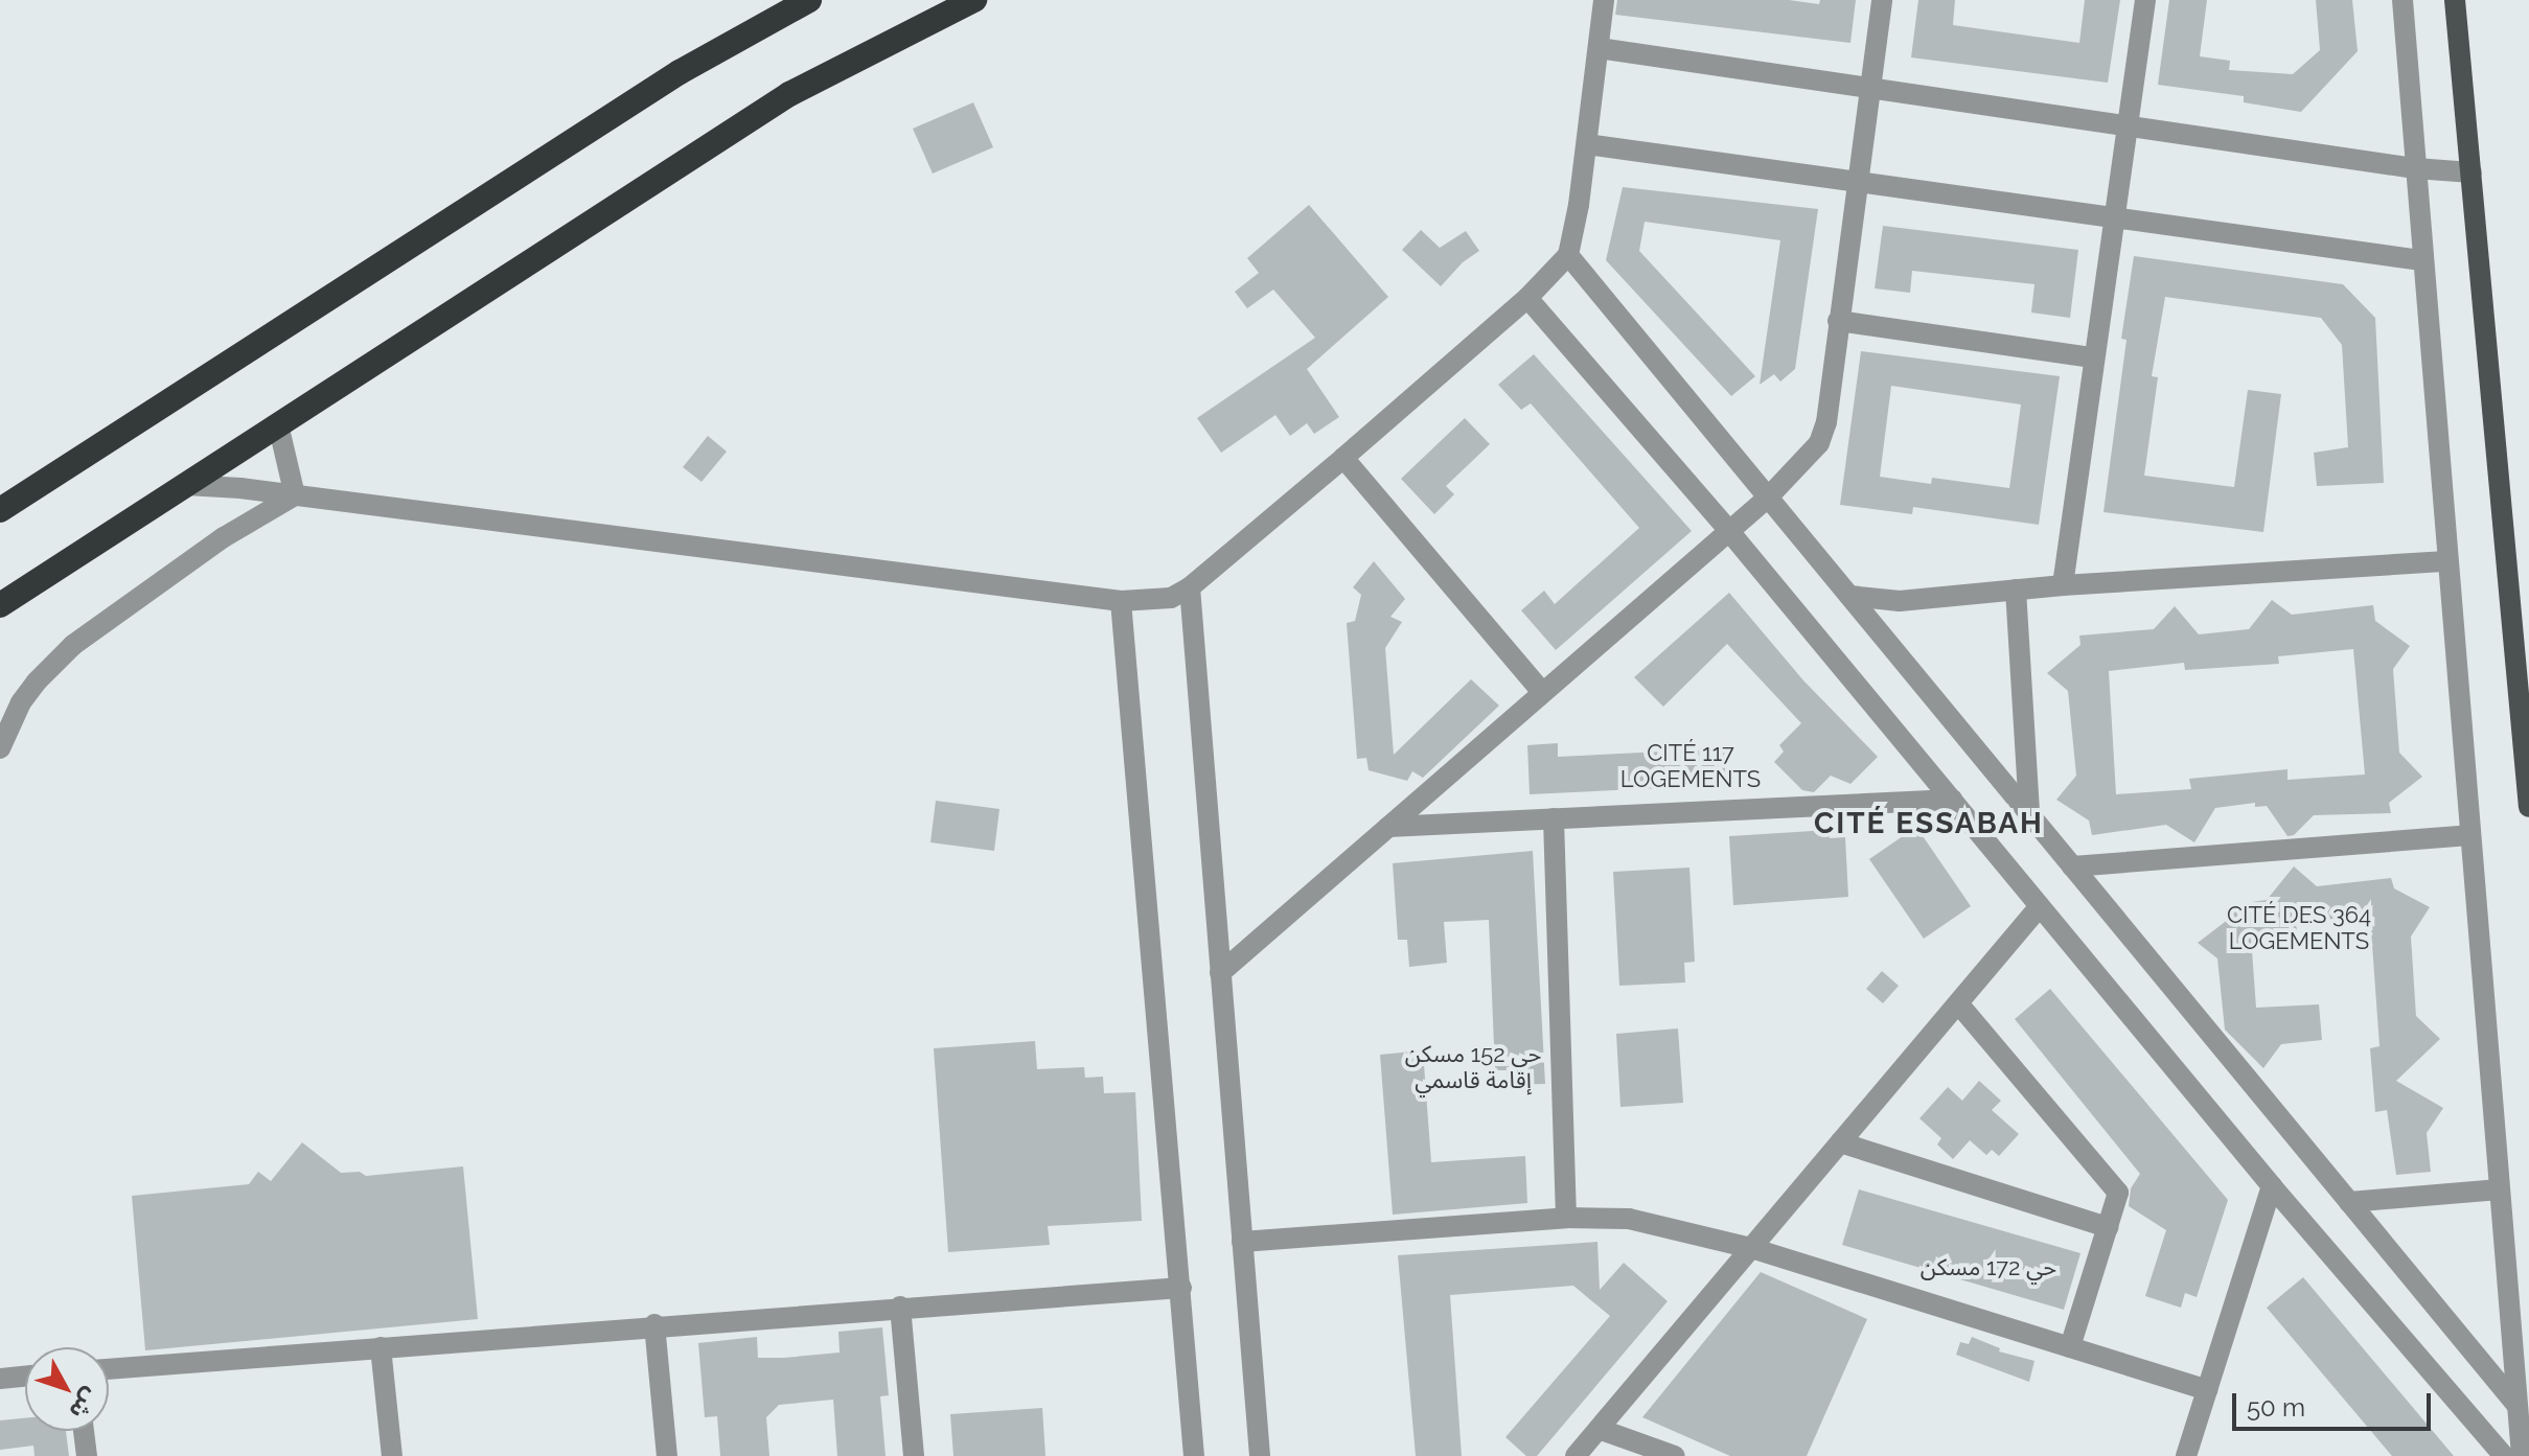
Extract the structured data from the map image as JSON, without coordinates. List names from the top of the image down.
{
  "districts": [
    "CITÉ 117 LOGEMENTS",
    "CITÉ ESSABAH",
    "CITÉ DES 364 LOGEMENTS",
    "حي 152 مسكن إقامة قاسمي",
    "حي 172 مسكن"
  ],
  "scale_bar": "50 m",
  "north": "bottom right"
}
